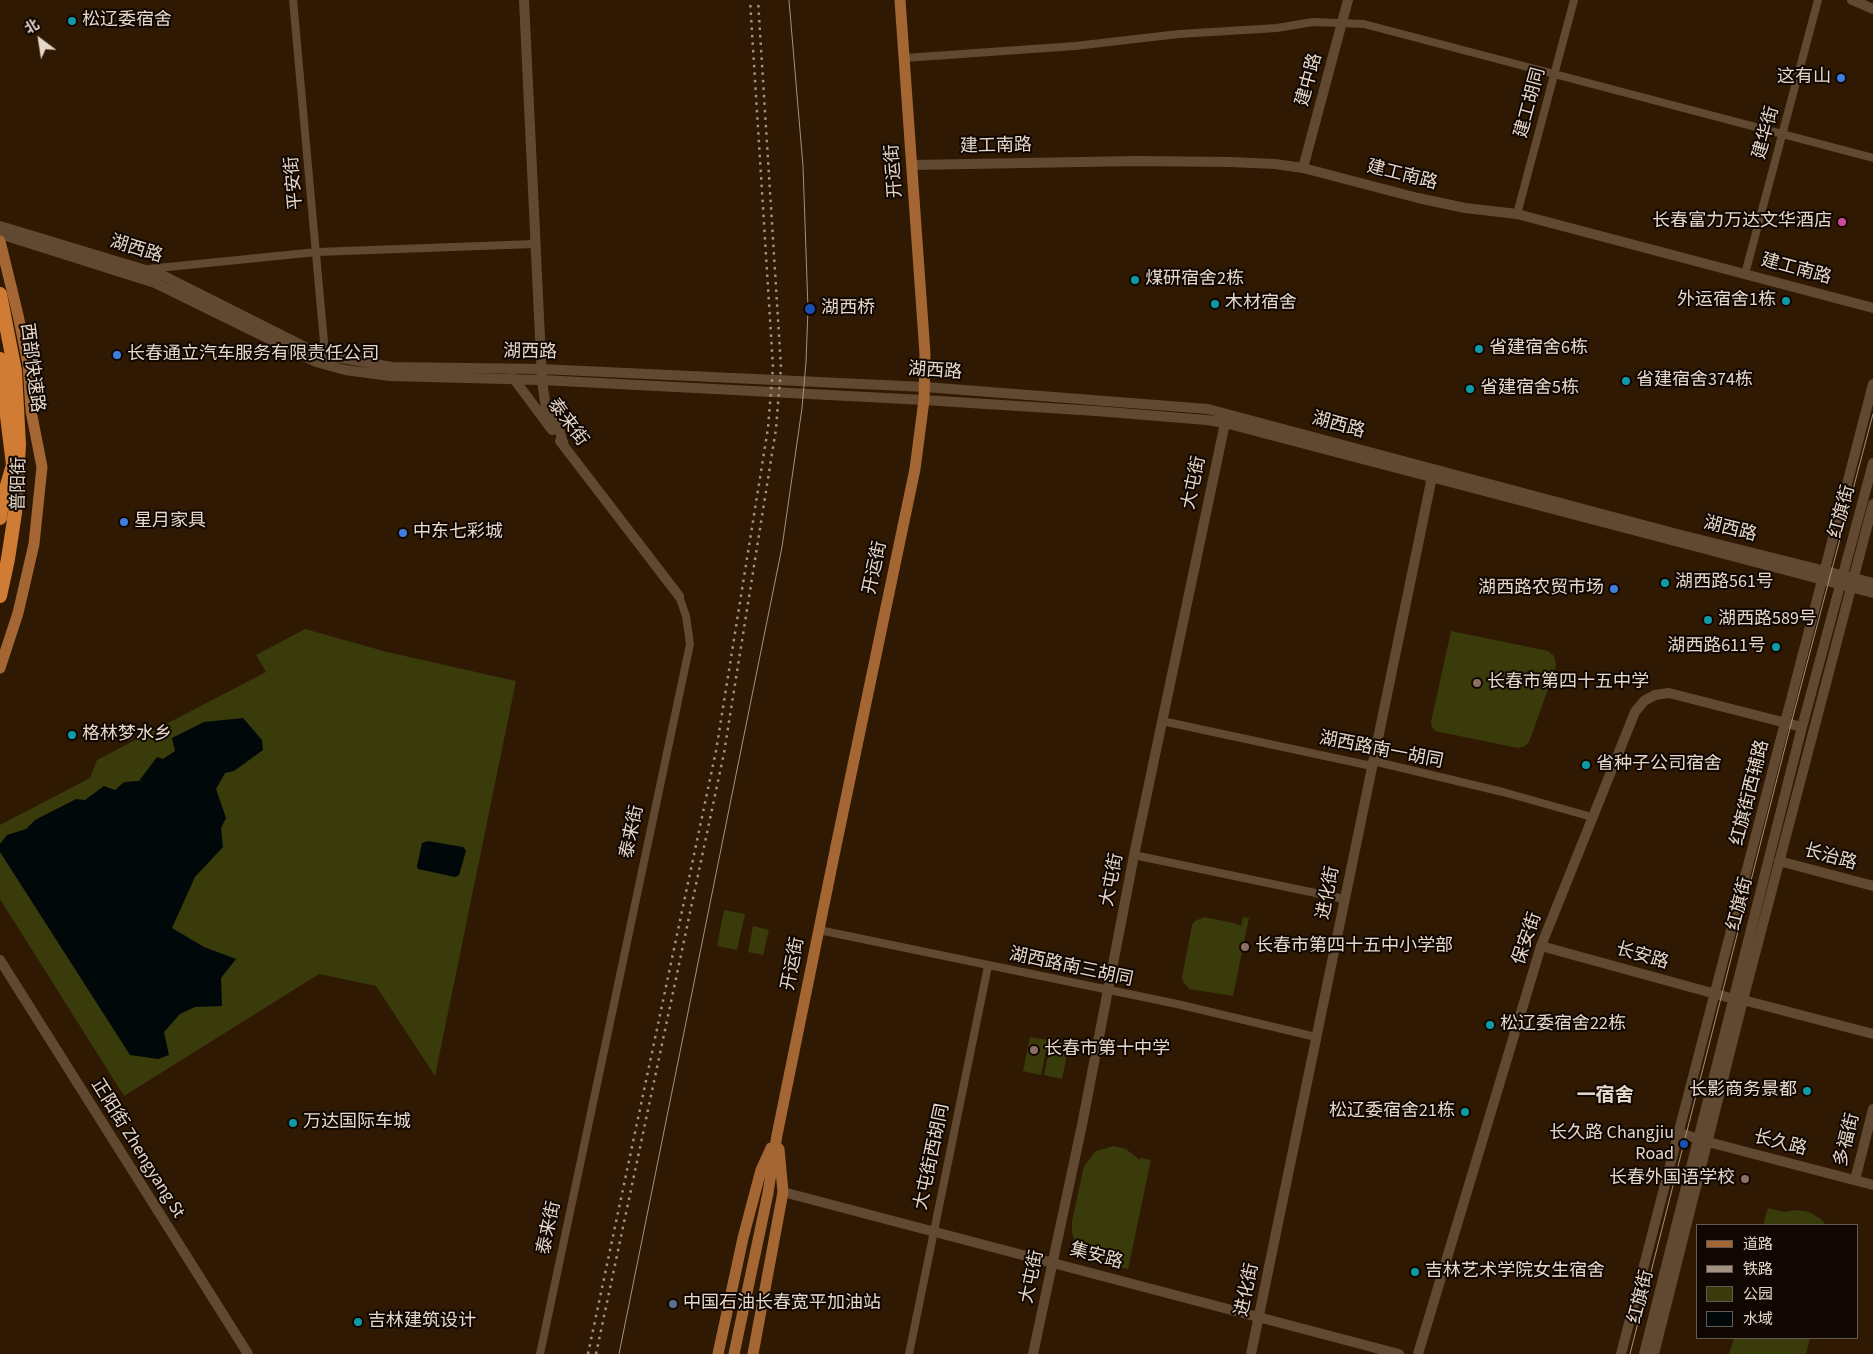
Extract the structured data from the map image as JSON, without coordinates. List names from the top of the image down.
{
  "streets": {
    "highway": ["西部快速路"],
    "main road": ["开运街", "普阳街"],
    "street": [
      "建中路",
      "建工胡同",
      "建华街",
      "建工南路",
      "平安街",
      "湖西路",
      "泰来街",
      "大屯街",
      "红旗街",
      "湖西路南一胡同",
      "红旗街西辅路",
      "长治路",
      "进化街",
      "保安街",
      "长安路",
      "湖西路南三胡同",
      "多福街",
      "长久路",
      "正阳街 Zhengyang St",
      "大屯街西胡同",
      "集安路"
    ]
  },
  "crossings": [
    ["建中路", "建工南路"],
    ["建工胡同", "建工南路"],
    ["建华街", "建工南路"],
    ["建工南路", "开运街"],
    ["开运街", "湖西路"],
    ["开运街", "湖西路南三胡同"],
    ["开运街", "集安路"],
    ["平安街", "湖西路"],
    ["湖西路", "泰来街"],
    ["湖西路", "大屯街"],
    ["湖西路", "红旗街"],
    ["湖西路", "红旗街西辅路"],
    ["湖西路", "进化街"],
    ["大屯街", "湖西路南一胡同"],
    ["大屯街", "湖西路南三胡同"],
    ["大屯街", "集安路"],
    ["红旗街", "长治路"],
    ["红旗街", "保安街"],
    ["红旗街", "长安路"],
    ["红旗街", "长久路"],
    ["湖西路南一胡同", "进化街"],
    ["湖西路南一胡同", "保安街"],
    ["红旗街西辅路", "保安街"],
    ["红旗街西辅路", "长安路"],
    ["红旗街西辅路", "长久路"],
    ["进化街", "湖西路南三胡同"],
    ["进化街", "集安路"],
    ["保安街", "长安路"],
    ["湖西路南三胡同", "大屯街西胡同"],
    ["多福街", "长久路"],
    ["大屯街西胡同", "集安路"]
  ],
  "districts": ["一宿舍"],
  "places": [
    "松辽委宿舍",
    "这有山",
    "长春富力万达文华酒店",
    "煤研宿舍2栋",
    "外运宿舍1栋",
    "木材宿舍",
    "湖西桥",
    "省建宿舍6栋",
    "长春通立汽车服务有限责任公司",
    "省建宿舍374栋",
    "省建宿舍5栋",
    "星月家具",
    "中东七彩城",
    "湖西路561号",
    "湖西路农贸市场",
    "湖西路589号",
    "湖西路611号",
    "长春市第四十五中学",
    "格林梦水乡",
    "省种子公司宿舍",
    "长春市第四十五中小学部",
    "松辽委宿舍22栋",
    "长春市第十中学",
    "长影商务景都",
    "松辽委宿舍21栋",
    "万达国际车城",
    "长久路 Changjiu Road",
    "长春外国语学校",
    "吉林艺术学院女生宿舍",
    "中国石油长春宽平加油站",
    "吉林建筑设计"
  ],
  "legend": [
    "道路",
    "铁路",
    "公园",
    "水域"
  ],
  "north": "top left"
}
